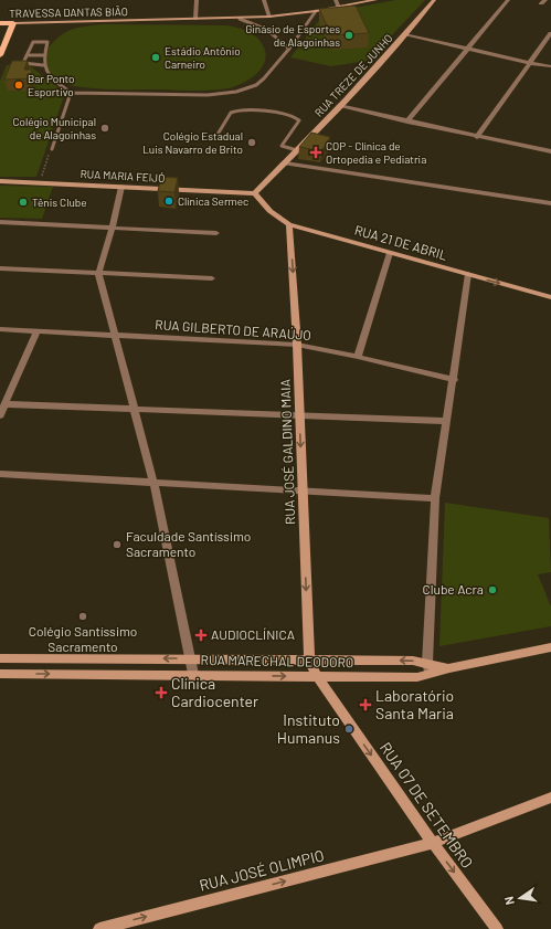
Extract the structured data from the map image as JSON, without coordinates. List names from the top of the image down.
{
  "streets": {
    "main road": ["TRAVESSA DANTAS BIÃO"],
    "street": [
      "RUA TREZE DE JUNHO",
      "RUA MARIA FEIJÓ",
      "RUA 21 DE ABRIL",
      "RUA GILBERTO DE ARAÚJO",
      "RUA JOSÉ GALDINO MAIA",
      "RUA MARECHAL DEODORO",
      "RUA 07 DE SETEMBRO",
      "RUA JOSÉ OLIMPIO"
    ]
  },
  "crossings": [
    ["RUA MARIA FEIJÓ", "RUA 21 DE ABRIL"],
    ["RUA 21 DE ABRIL", "RUA JOSÉ GALDINO MAIA"],
    ["RUA GILBERTO DE ARAÚJO", "RUA JOSÉ GALDINO MAIA"],
    ["RUA JOSÉ GALDINO MAIA", "RUA MARECHAL DEODORO"],
    ["RUA JOSÉ GALDINO MAIA", "RUA 07 DE SETEMBRO"],
    ["RUA MARECHAL DEODORO", "RUA 07 DE SETEMBRO"],
    ["RUA 07 DE SETEMBRO", "RUA JOSÉ OLIMPIO"]
  ],
  "one_way": ["RUA JOSÉ GALDINO MAIA", "RUA 07 DE SETEMBRO", "RUA JOSÉ OLIMPIO"],
  "places": {
    "other": [
      "Ginásio de Esportes de Alagoinhas",
      "Estádio Antônio Carneiro",
      "Bar Ponto Esportivo",
      "Colégio Municipal de Alagoinhas",
      "Colégio Estadual Luis Navarro de Brito",
      "Clínica Sermec",
      "Tênis Clube",
      "Faculdade Santíssimo Sacramento",
      "Clube Acra",
      "Colégio Santíssimo Sacramento",
      "Instituto Humanus"
    ],
    "health": [
      "COP - Clínica de Ortopedia e Pediatria",
      "AUDIOCLÍNICA",
      "Clínica Cardiocenter",
      "Laboratório Santa Maria"
    ]
  },
  "north": "left"
}
